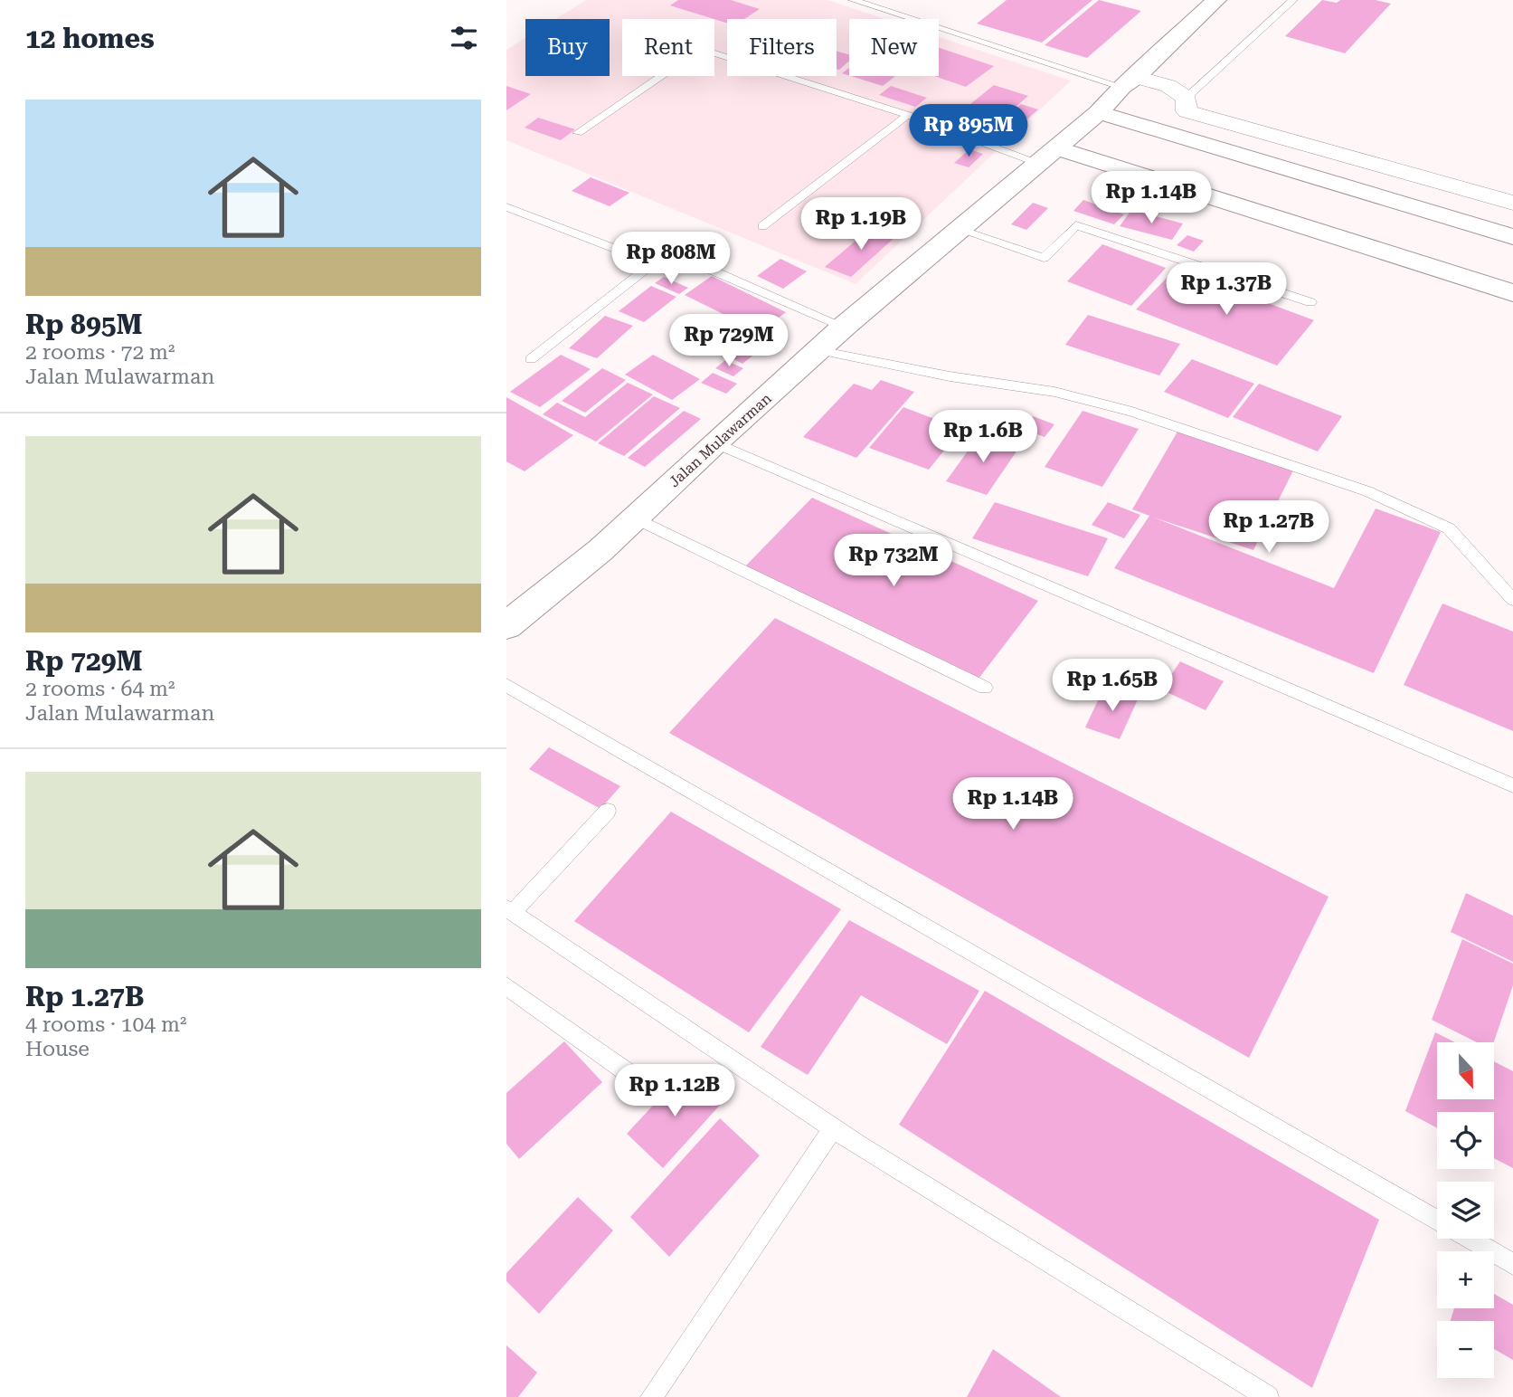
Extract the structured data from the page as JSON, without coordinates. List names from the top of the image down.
{
  "streets": {
    "main road": ["Jalan Mulawarman"]
  },
  "north": "bottom",
  "page": {
    "heading": "12 homes",
    "chip": [
      "Buy",
      "Rent",
      "Filters",
      "New"
    ],
    "list": [
      {
        "name": "Rp 895M",
        "note": "2 rooms · 72 m² · Jalan Mulawarman"
      },
      {
        "name": "Rp 729M",
        "note": "2 rooms · 64 m² · Jalan Mulawarman"
      },
      {
        "name": "Rp 1.27B",
        "note": "4 rooms · 104 m² · House"
      }
    ],
    "price": [
      "Rp 895M",
      "Rp 1.14B",
      "Rp 1.19B",
      "Rp 808M",
      "Rp 1.37B",
      "Rp 729M",
      "Rp 1.6B",
      "Rp 1.27B",
      "Rp 732M",
      "Rp 1.65B",
      "Rp 1.14B",
      "Rp 1.12B"
    ],
    "map_buttons": ["+", "−"]
  }
}
